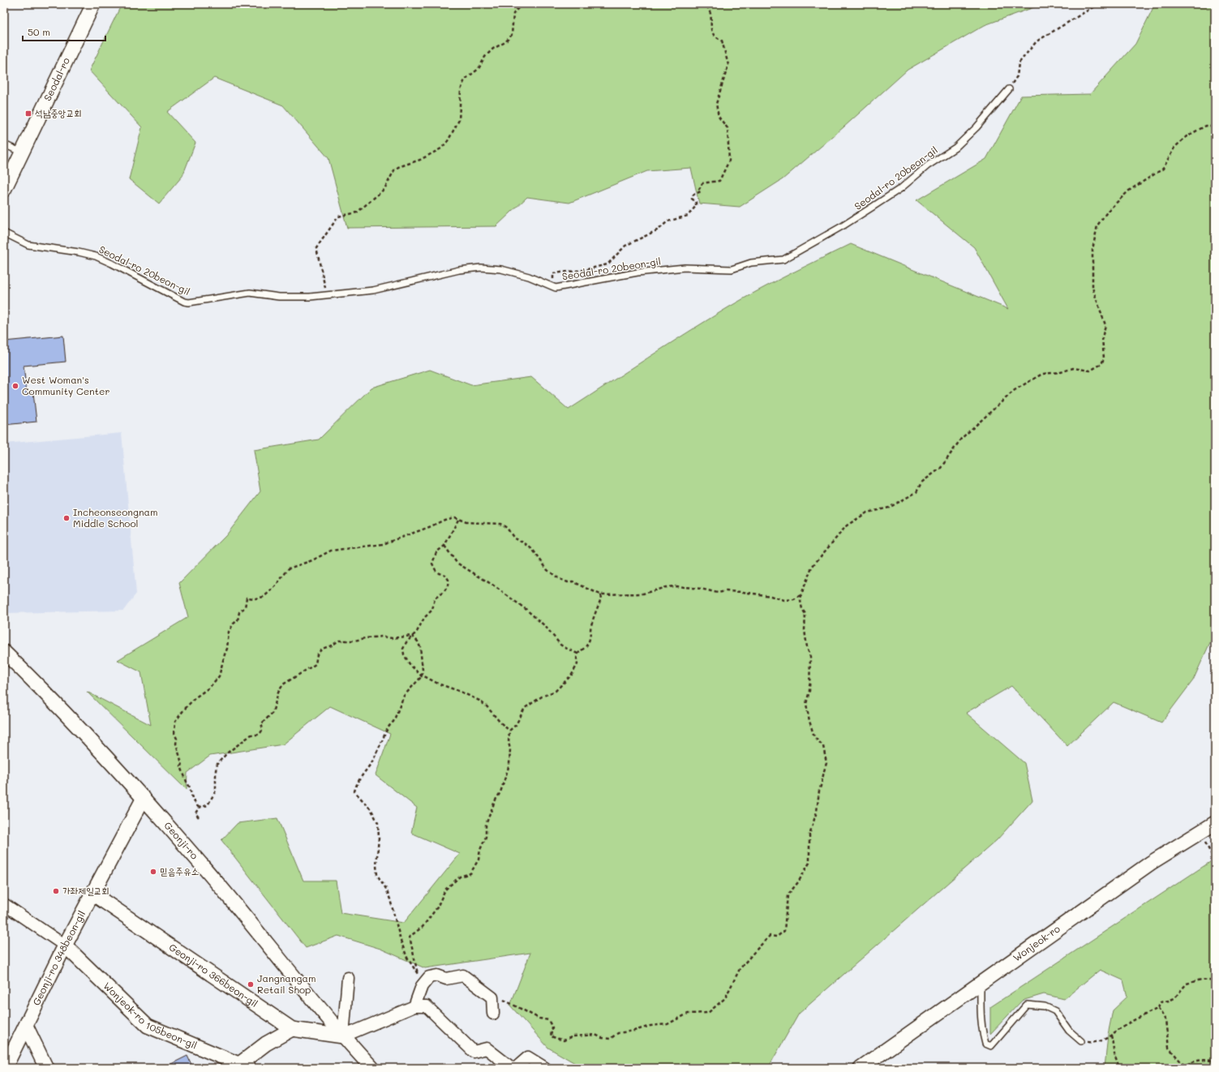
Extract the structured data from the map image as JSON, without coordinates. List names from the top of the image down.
{
  "streets": {
    "street": [
      "Seodal-ro",
      "Geonji-ro",
      "Wonjeok-ro",
      "Geonji-ro 348beon-gil",
      "Geonji-ro 366beon-gil",
      "Wonjeok-ro 105beon-gil"
    ],
    "lane": ["Seodal-ro 20beon-gil"]
  },
  "crossings": [
    ["Geonji-ro", "Geonji-ro 348beon-gil"],
    ["Geonji-ro", "Geonji-ro 366beon-gil"],
    ["Geonji-ro 348beon-gil", "Geonji-ro 366beon-gil"],
    ["Geonji-ro 348beon-gil", "Wonjeok-ro 105beon-gil"]
  ],
  "places": {
    "transit": ["석남중앙교회"],
    "other": [
      "West Woman's Community Center",
      "Incheonseongnam Middle School",
      "믿음주유소",
      "가좌제일교회",
      "Jangnangam Retail Shop"
    ]
  },
  "scale_bar": "50 m"
}
